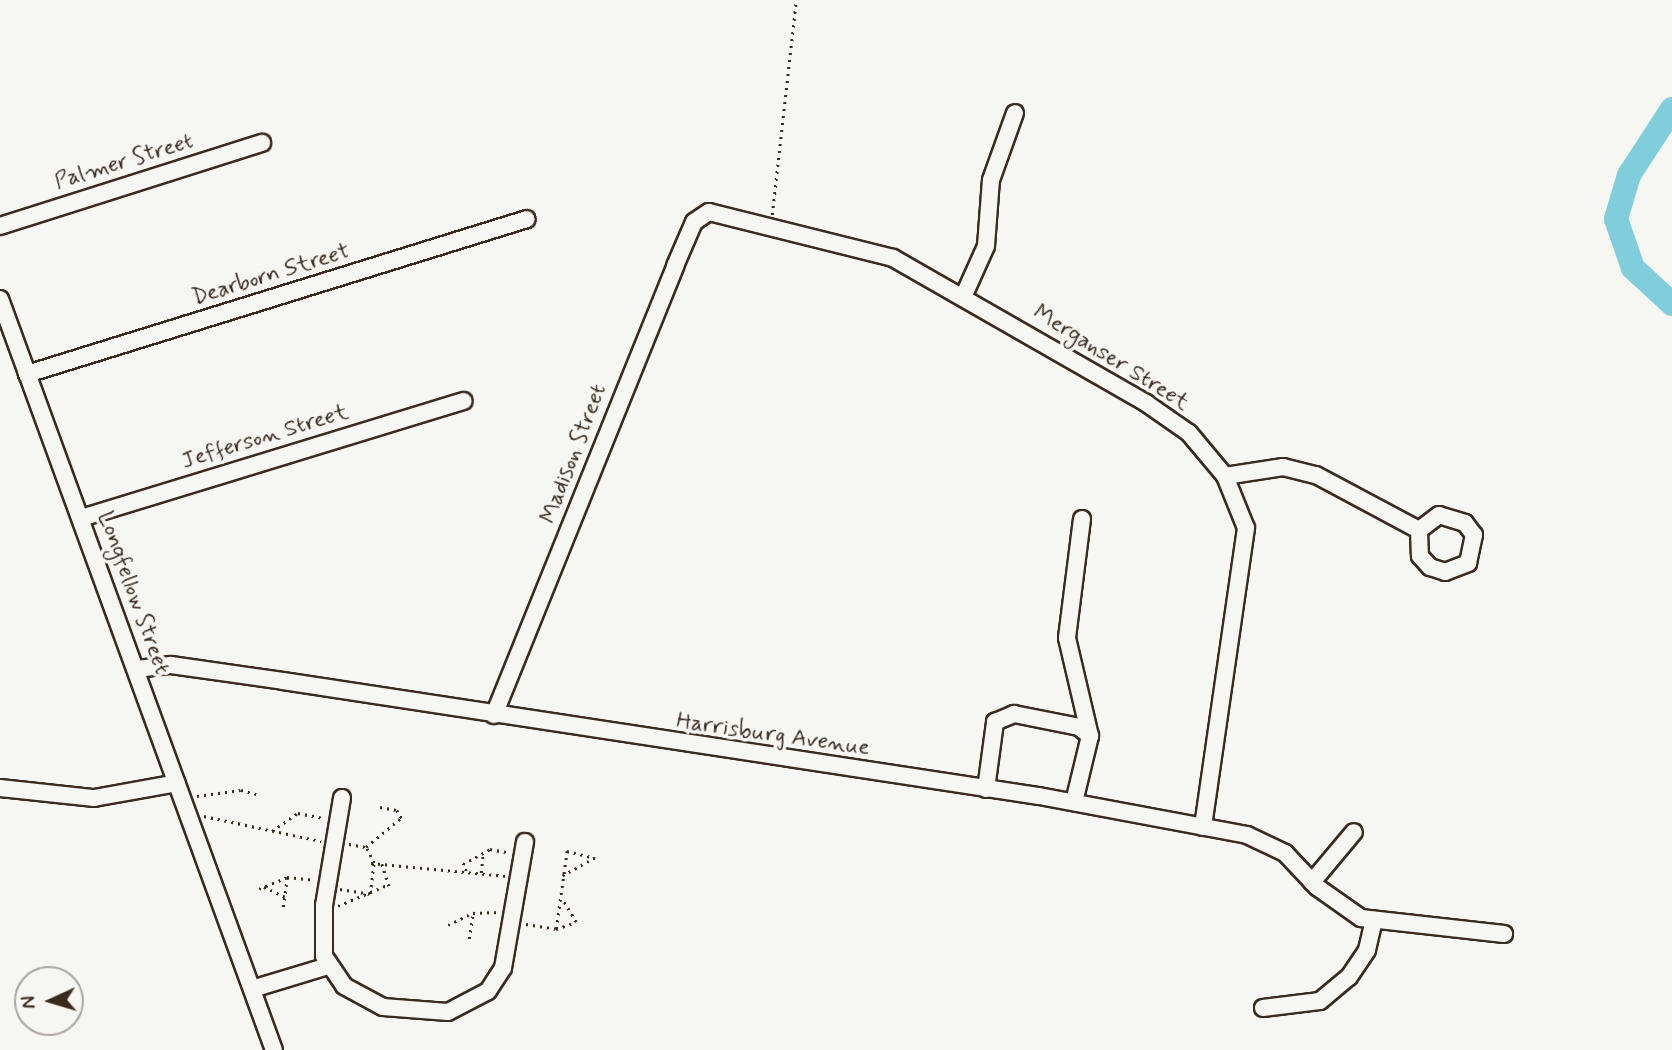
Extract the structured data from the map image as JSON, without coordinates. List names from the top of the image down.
{
  "streets": {
    "street": [
      "Palmer Street",
      "Dearborn Street",
      "Merganser Street",
      "Jefferson Street",
      "Madison Street",
      "Longfellow Street",
      "Harrisburg Avenue"
    ]
  },
  "crossings": [
    ["Dearborn Street", "Longfellow Street"],
    ["Merganser Street", "Madison Street"],
    ["Merganser Street", "Harrisburg Avenue"],
    ["Jefferson Street", "Longfellow Street"],
    ["Madison Street", "Harrisburg Avenue"],
    ["Longfellow Street", "Harrisburg Avenue"]
  ],
  "north": "left"
}
